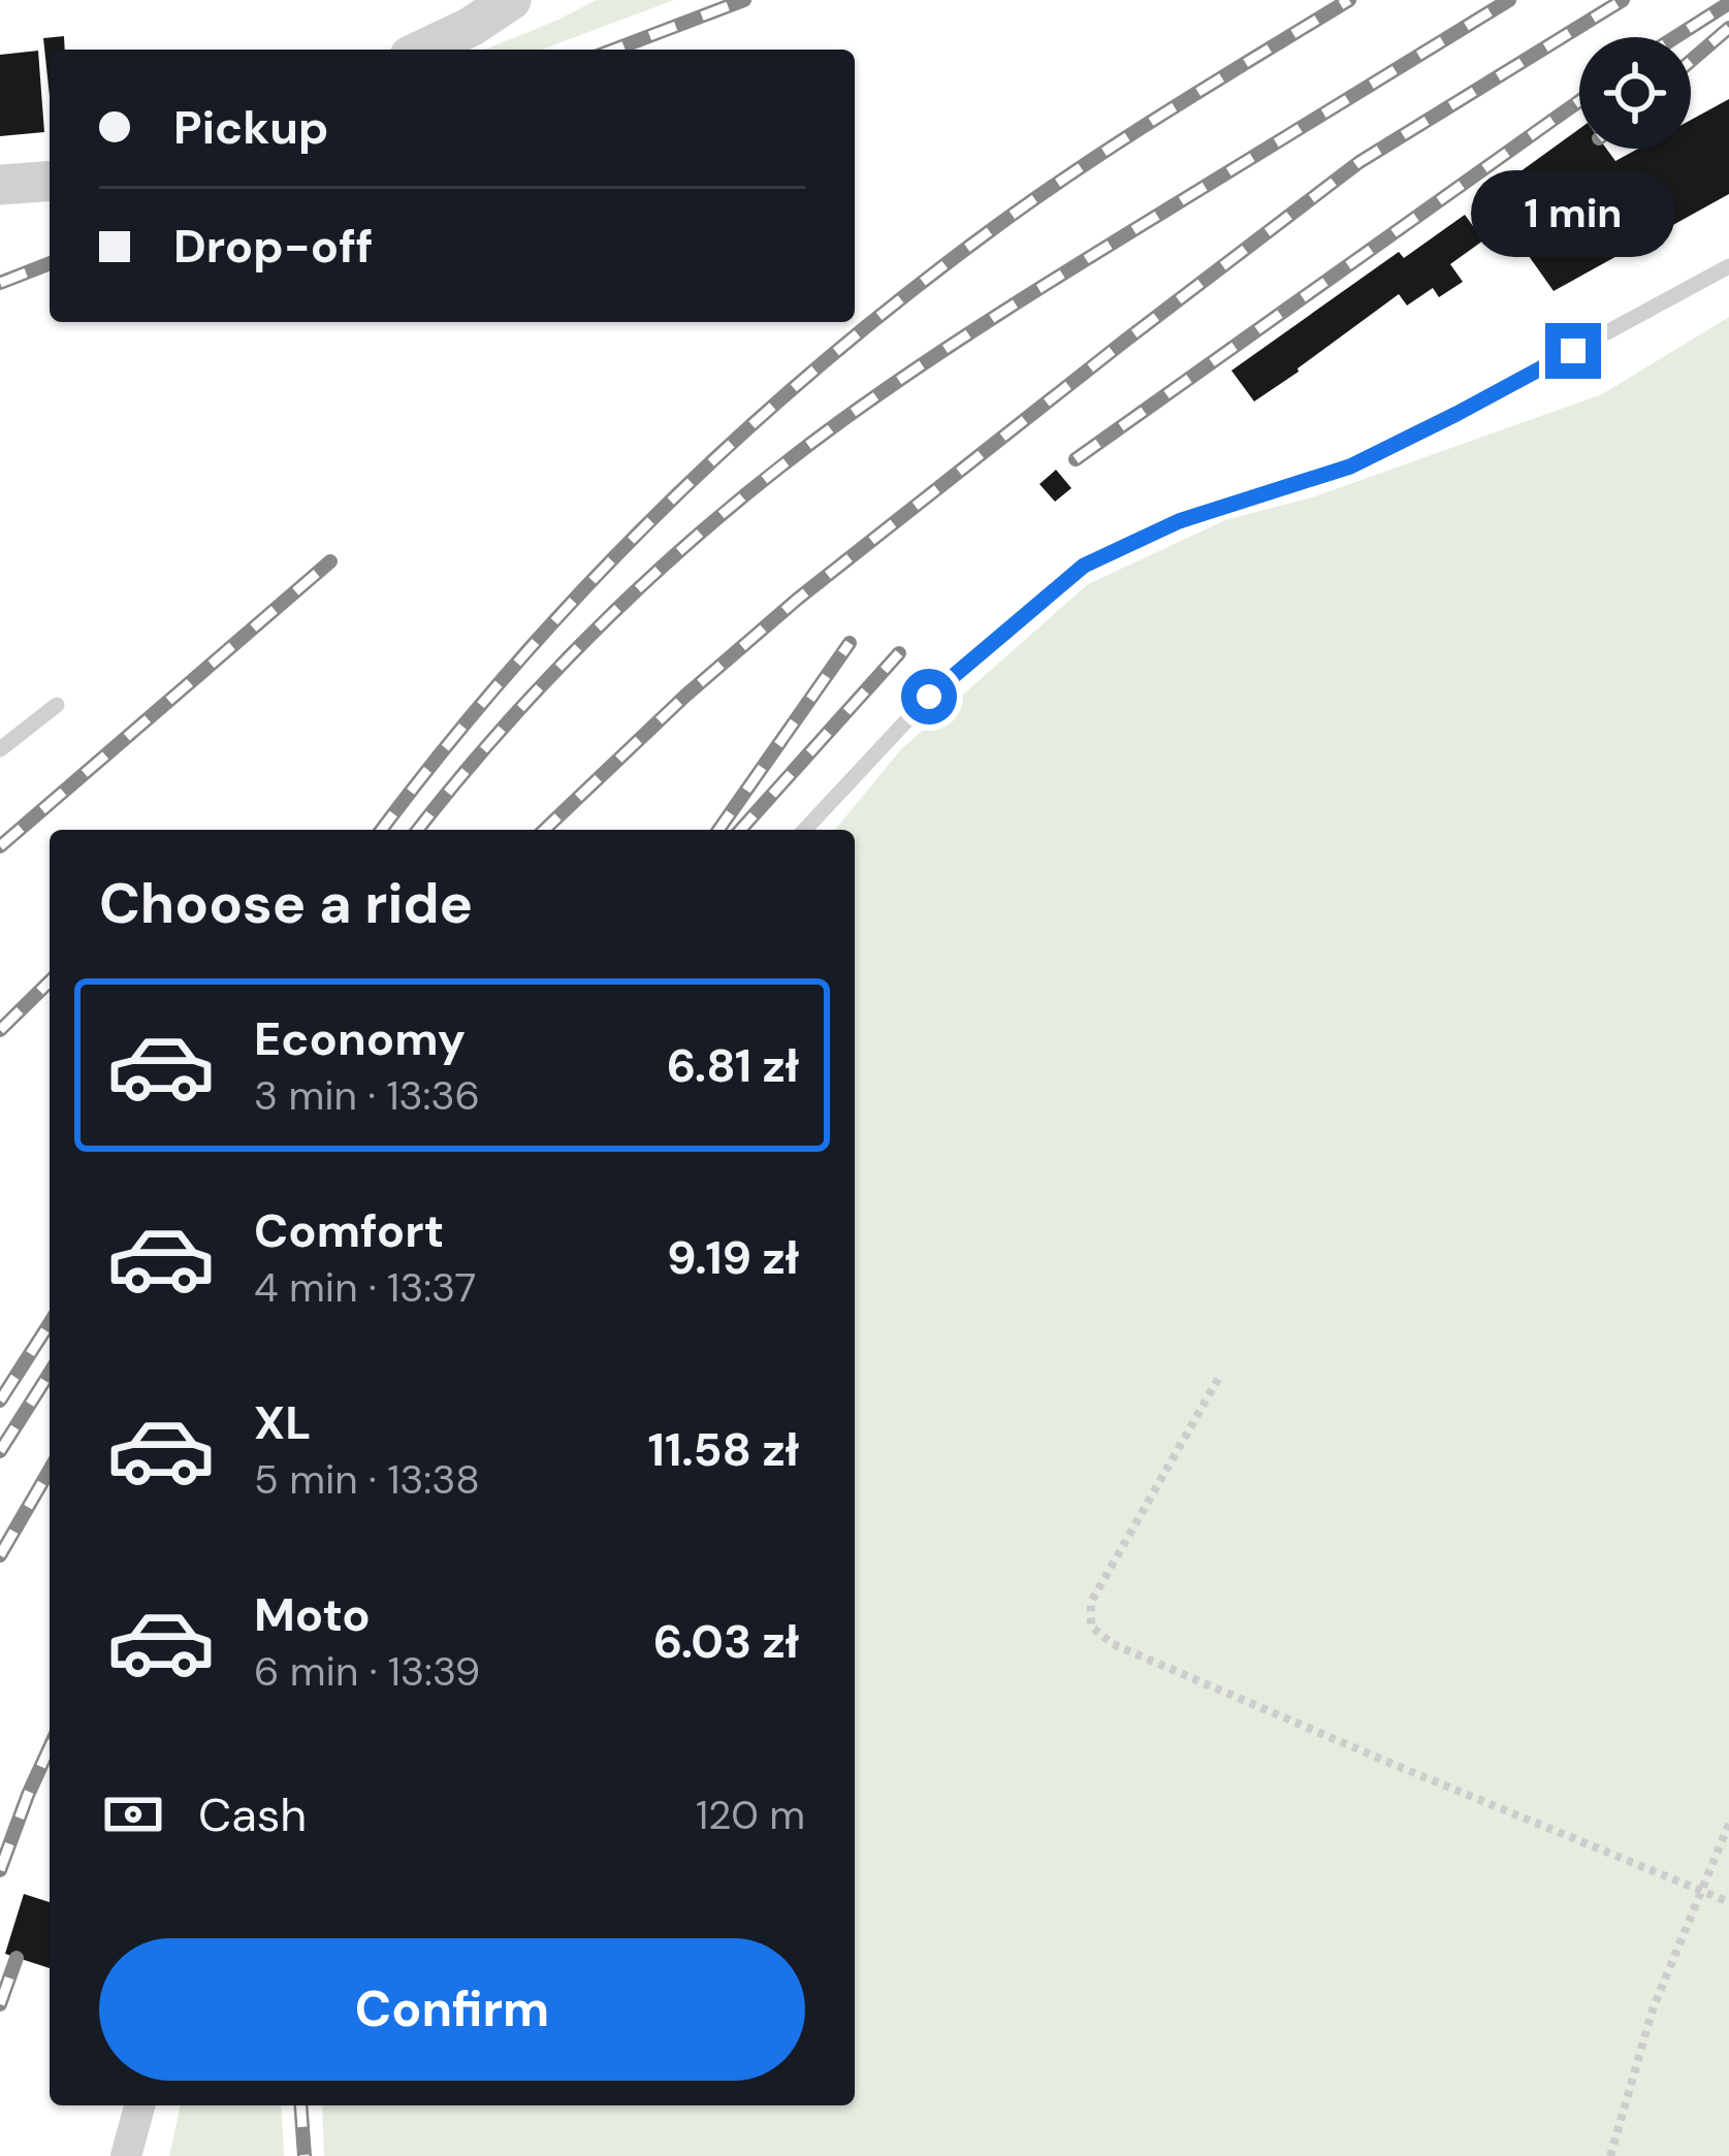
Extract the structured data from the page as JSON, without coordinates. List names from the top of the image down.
{
  "page": {
    "banner": ["Pickup", "Drop-off"],
    "bubble": "1 min",
    "heading": "Choose a ride",
    "list": [
      {
        "name": "Economy",
        "note": "3 min · 13:36",
        "value": "6.81 zł"
      },
      {
        "name": "Comfort",
        "note": "4 min · 13:37",
        "value": "9.19 zł"
      },
      {
        "name": "XL",
        "note": "5 min · 13:38",
        "value": "11.58 zł"
      },
      {
        "name": "Moto",
        "note": "6 min · 13:39",
        "value": "6.03 zł"
      }
    ],
    "pay": ["Cash", "120 m"],
    "buttons": "Confirm"
  }
}
